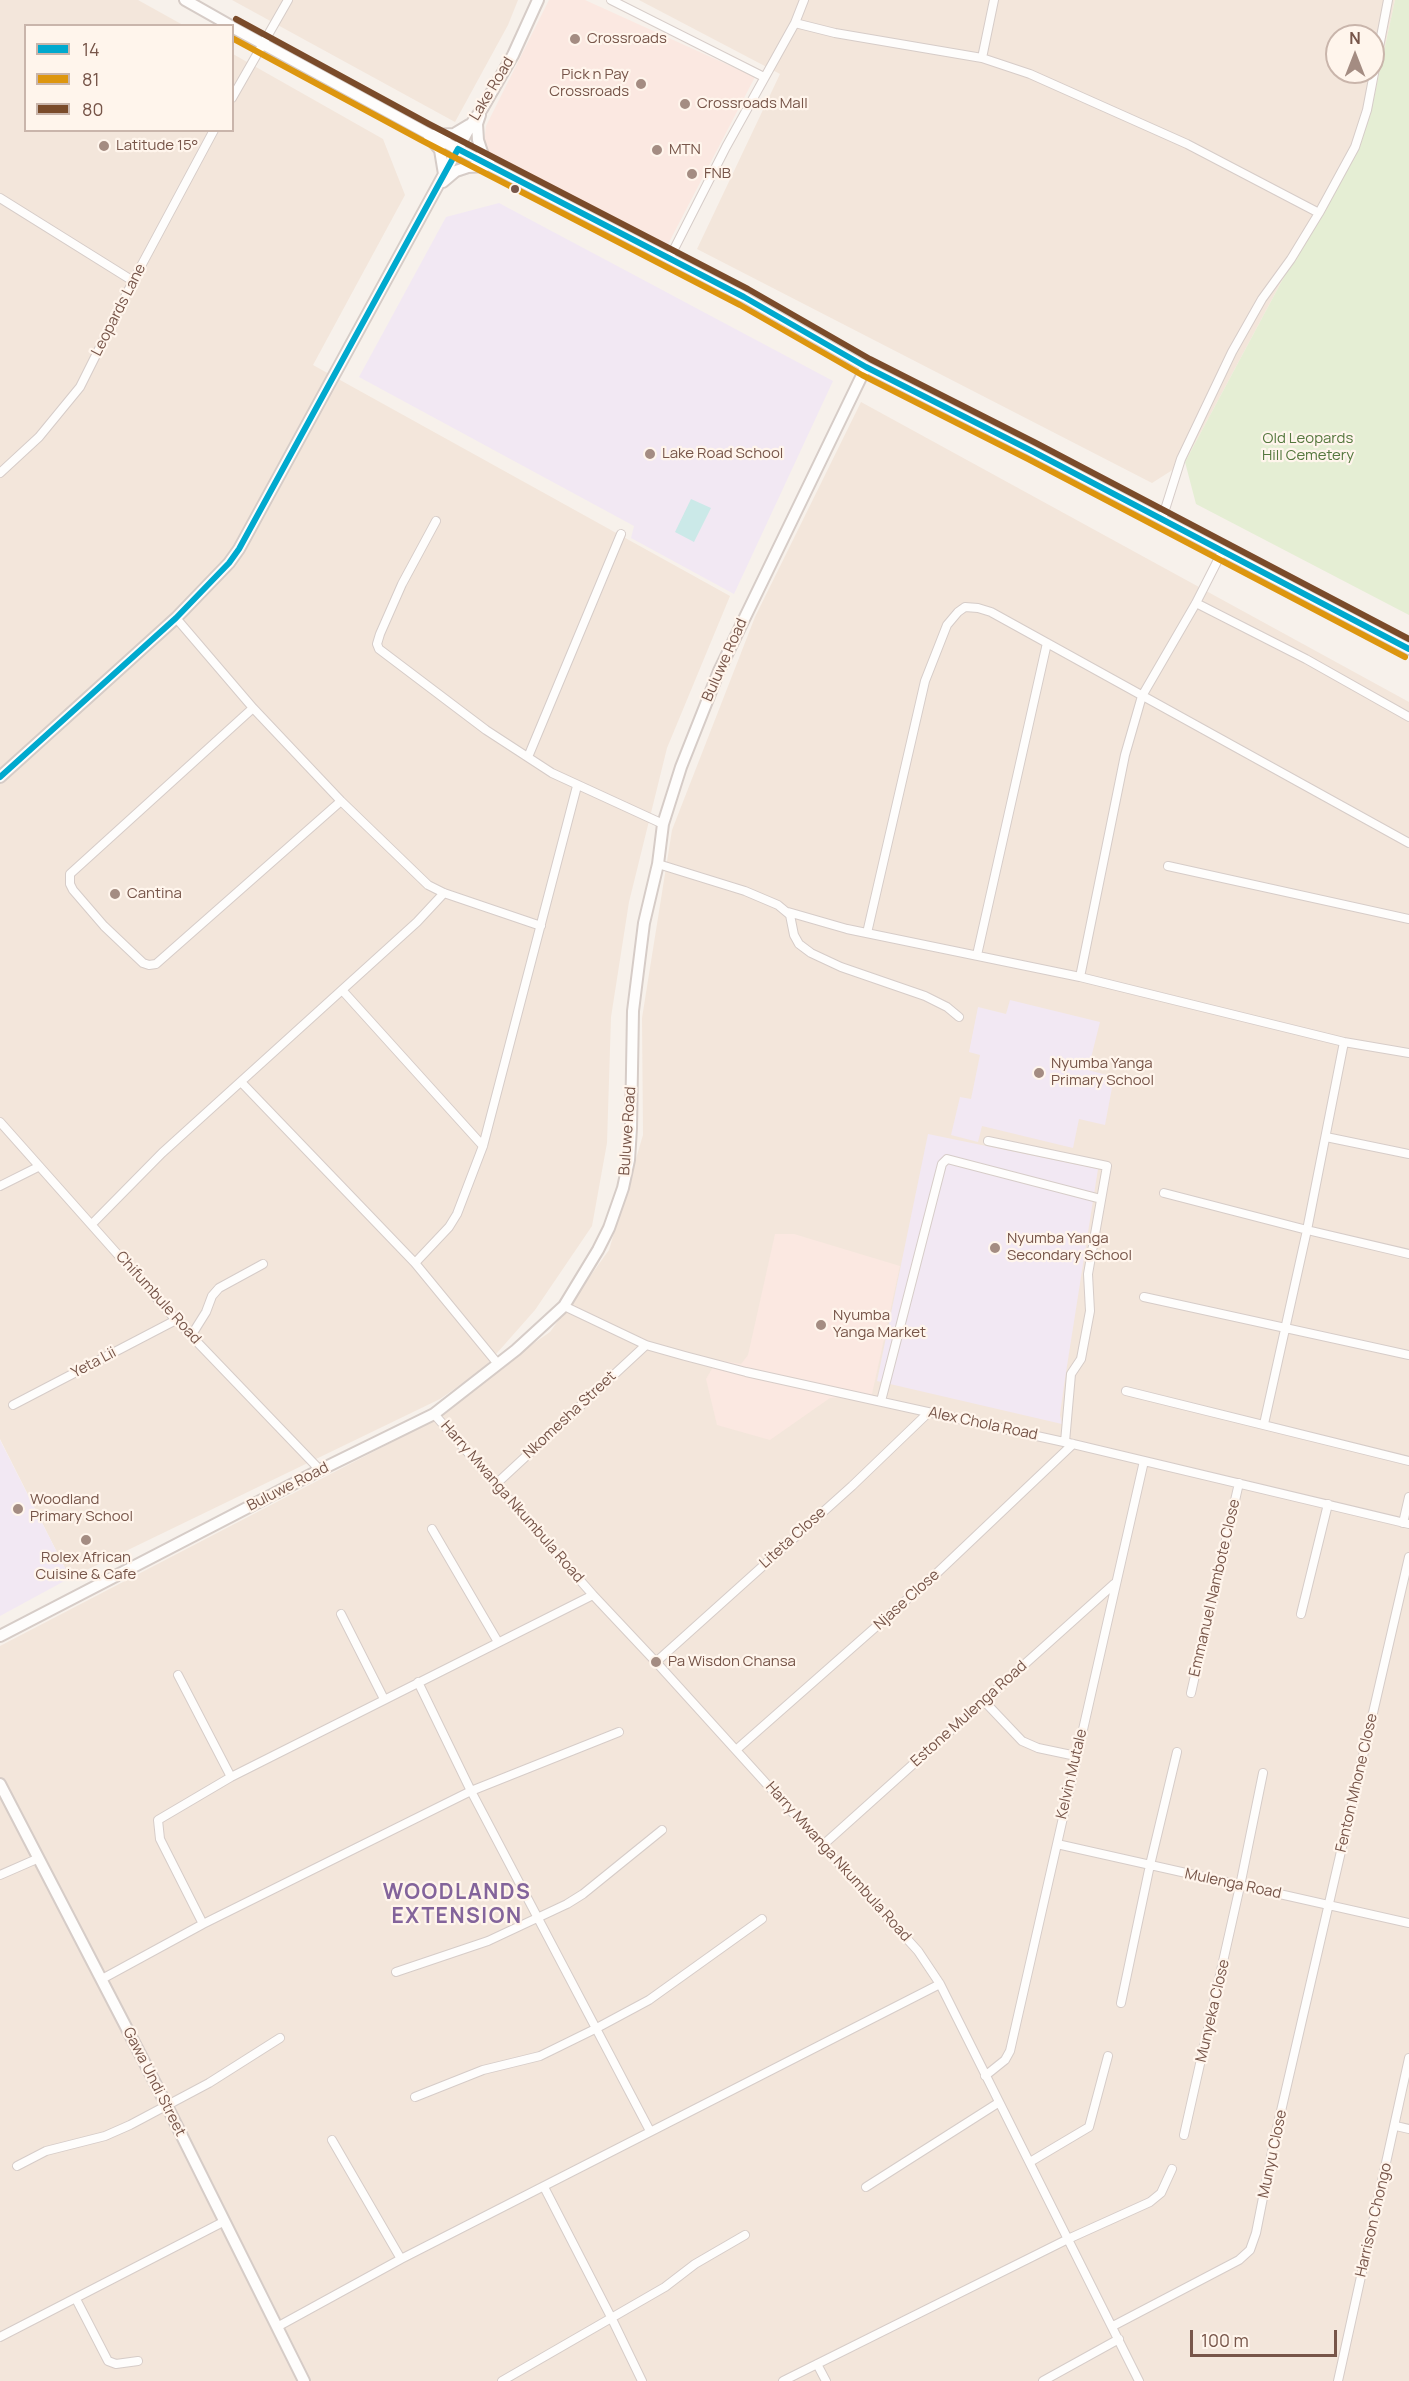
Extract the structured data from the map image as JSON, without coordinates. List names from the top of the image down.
{
  "streets": {
    "main road": ["Lake Road", "Buluwe Road", "Gawa Undi Street"],
    "street": [
      "Leopards Lane",
      "Chifumbule Road",
      "Yeta Lii",
      "Nkomesha Street",
      "Alex Chola Road",
      "Harry Mwanga Nkumbula Road",
      "Liteta Close",
      "Emmanuel Nambote Close",
      "Njase Close",
      "Estone Mulenga Road",
      "Kelvin Mutale",
      "Fenton Mhone Close",
      "Mulenga Road",
      "Munyeka Close",
      "Munyu Close",
      "Harrison Chongo"
    ]
  },
  "crossings": [
    ["Buluwe Road", "Chifumbule Road"],
    ["Buluwe Road", "Alex Chola Road"],
    ["Buluwe Road", "Harry Mwanga Nkumbula Road"],
    ["Chifumbule Road", "Yeta Lii"],
    ["Nkomesha Street", "Alex Chola Road"],
    ["Nkomesha Street", "Harry Mwanga Nkumbula Road"],
    ["Alex Chola Road", "Liteta Close"],
    ["Alex Chola Road", "Emmanuel Nambote Close"],
    ["Alex Chola Road", "Njase Close"],
    ["Alex Chola Road", "Kelvin Mutale"],
    ["Harry Mwanga Nkumbula Road", "Liteta Close"],
    ["Harry Mwanga Nkumbula Road", "Njase Close"],
    ["Harry Mwanga Nkumbula Road", "Estone Mulenga Road"],
    ["Harry Mwanga Nkumbula Road", "Kelvin Mutale"],
    ["Harry Mwanga Nkumbula Road", "Munyu Close"],
    ["Estone Mulenga Road", "Kelvin Mutale"],
    ["Kelvin Mutale", "Mulenga Road"],
    ["Fenton Mhone Close", "Mulenga Road"],
    ["Fenton Mhone Close", "Munyu Close"],
    ["Mulenga Road", "Munyeka Close"],
    ["Mulenga Road", "Munyu Close"]
  ],
  "districts": ["WOODLANDS EXTENSION"],
  "parks": ["Old Leopards Hill Cemetery"],
  "places": [
    "Crossroads",
    "Pick n Pay Crossroads",
    "Crossroads Mall",
    "Latitude 15°",
    "MTN",
    "FNB",
    "Lake Road School",
    "Cantina",
    "Nyumba Yanga Primary School",
    "Nyumba Yanga Secondary School",
    "Nyumba Yanga Market",
    "Woodland Primary School",
    "Rolex African Cuisine & Cafe",
    "Pa Wisdon Chansa"
  ],
  "lines": ["transit line 80", "transit line 81", "transit line 14"],
  "legend": ["14", "81", "80"],
  "scale_bar": "100 m",
  "north": "top"
}
